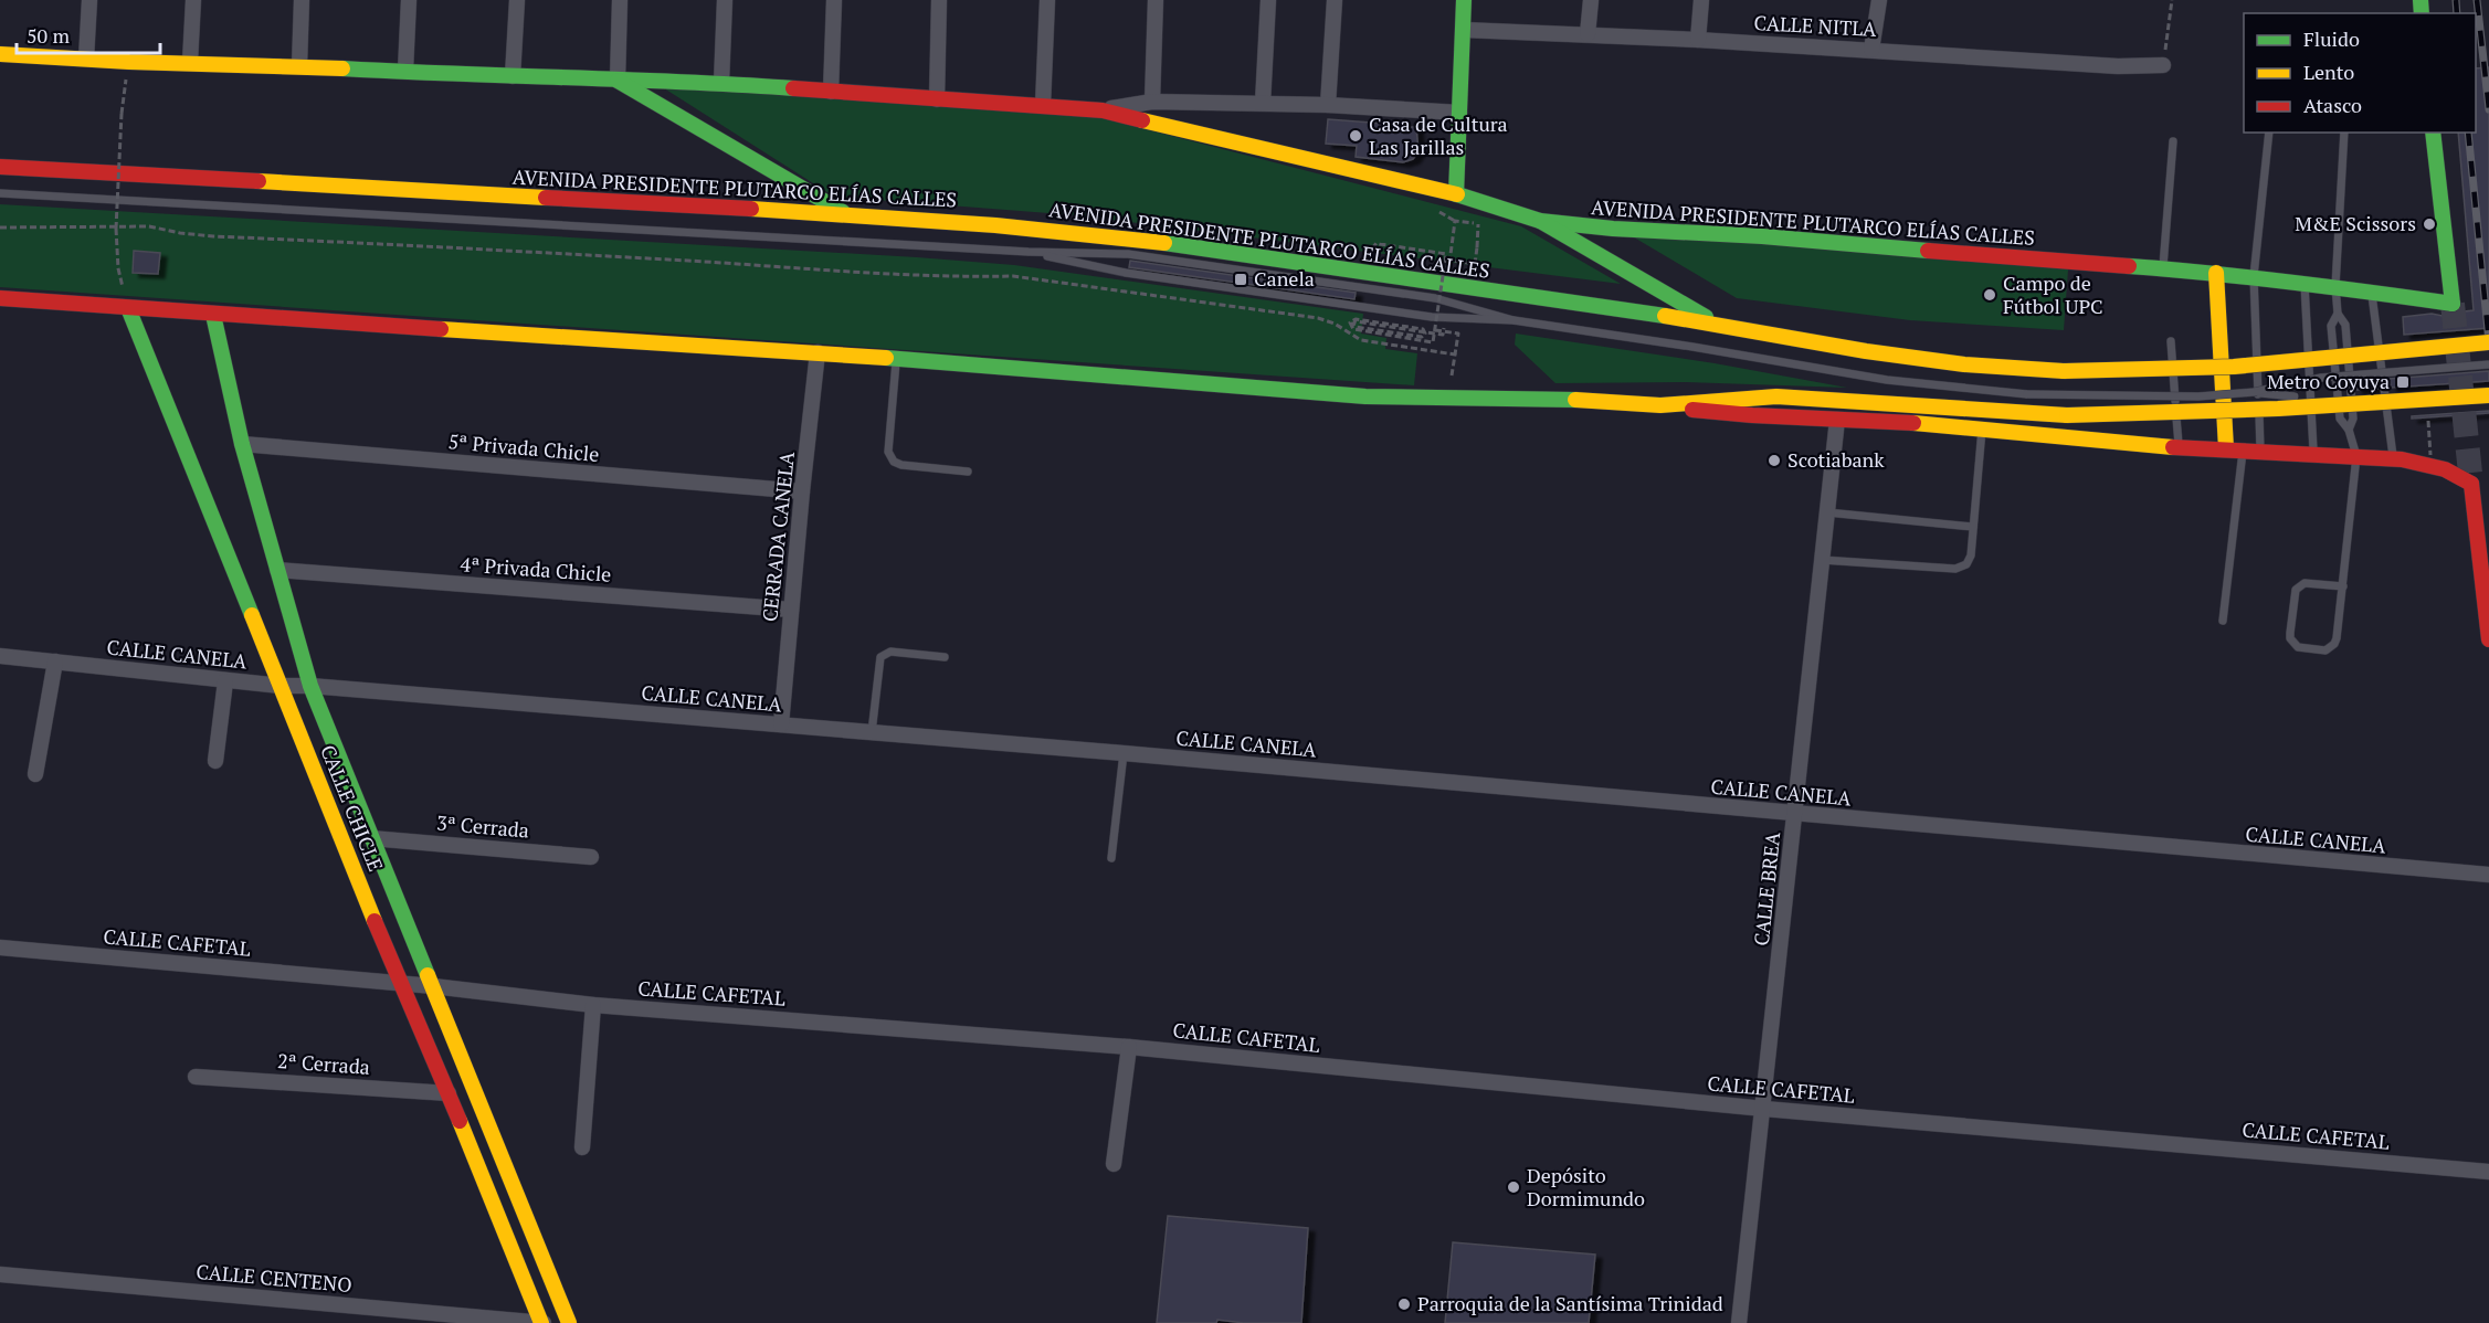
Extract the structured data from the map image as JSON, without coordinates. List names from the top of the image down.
{
  "streets": {
    "street": [
      "CALLE NITLA",
      "AVENIDA PRESIDENTE PLUTARCO ELÍAS CALLES",
      "5ª Privada Chicle",
      "CERRADA CANELA",
      "4ª Privada Chicle",
      "CALLE CANELA",
      "CALLE CHICLE",
      "3ª Cerrada",
      "CALLE BREA",
      "CALLE CAFETAL",
      "2ª Cerrada",
      "CALLE CENTENO"
    ]
  },
  "crossings": [
    ["5ª Privada Chicle", "CERRADA CANELA"],
    ["5ª Privada Chicle", "CALLE CHICLE"],
    ["CERRADA CANELA", "4ª Privada Chicle"],
    ["CERRADA CANELA", "CALLE CANELA"],
    ["4ª Privada Chicle", "CALLE CHICLE"],
    ["CALLE CANELA", "CALLE CHICLE"],
    ["CALLE CANELA", "CALLE BREA"],
    ["CALLE CHICLE", "3ª Cerrada"],
    ["CALLE CHICLE", "CALLE CAFETAL"],
    ["CALLE CHICLE", "2ª Cerrada"],
    ["CALLE CHICLE", "CALLE CENTENO"],
    ["CALLE BREA", "CALLE CAFETAL"]
  ],
  "places": {
    "other": [
      "Casa de Cultura Las Jarillas",
      "M&E Scissors",
      "Campo de Fútbol UPC",
      "Scotiabank",
      "Depósito Dormimundo",
      "Parroquia de la Santísima Trinidad"
    ],
    "transit": ["Canela", "Metro Coyuya"]
  },
  "legend": ["Fluido", "Lento", "Atasco"],
  "scale_bar": "50 m"
}
